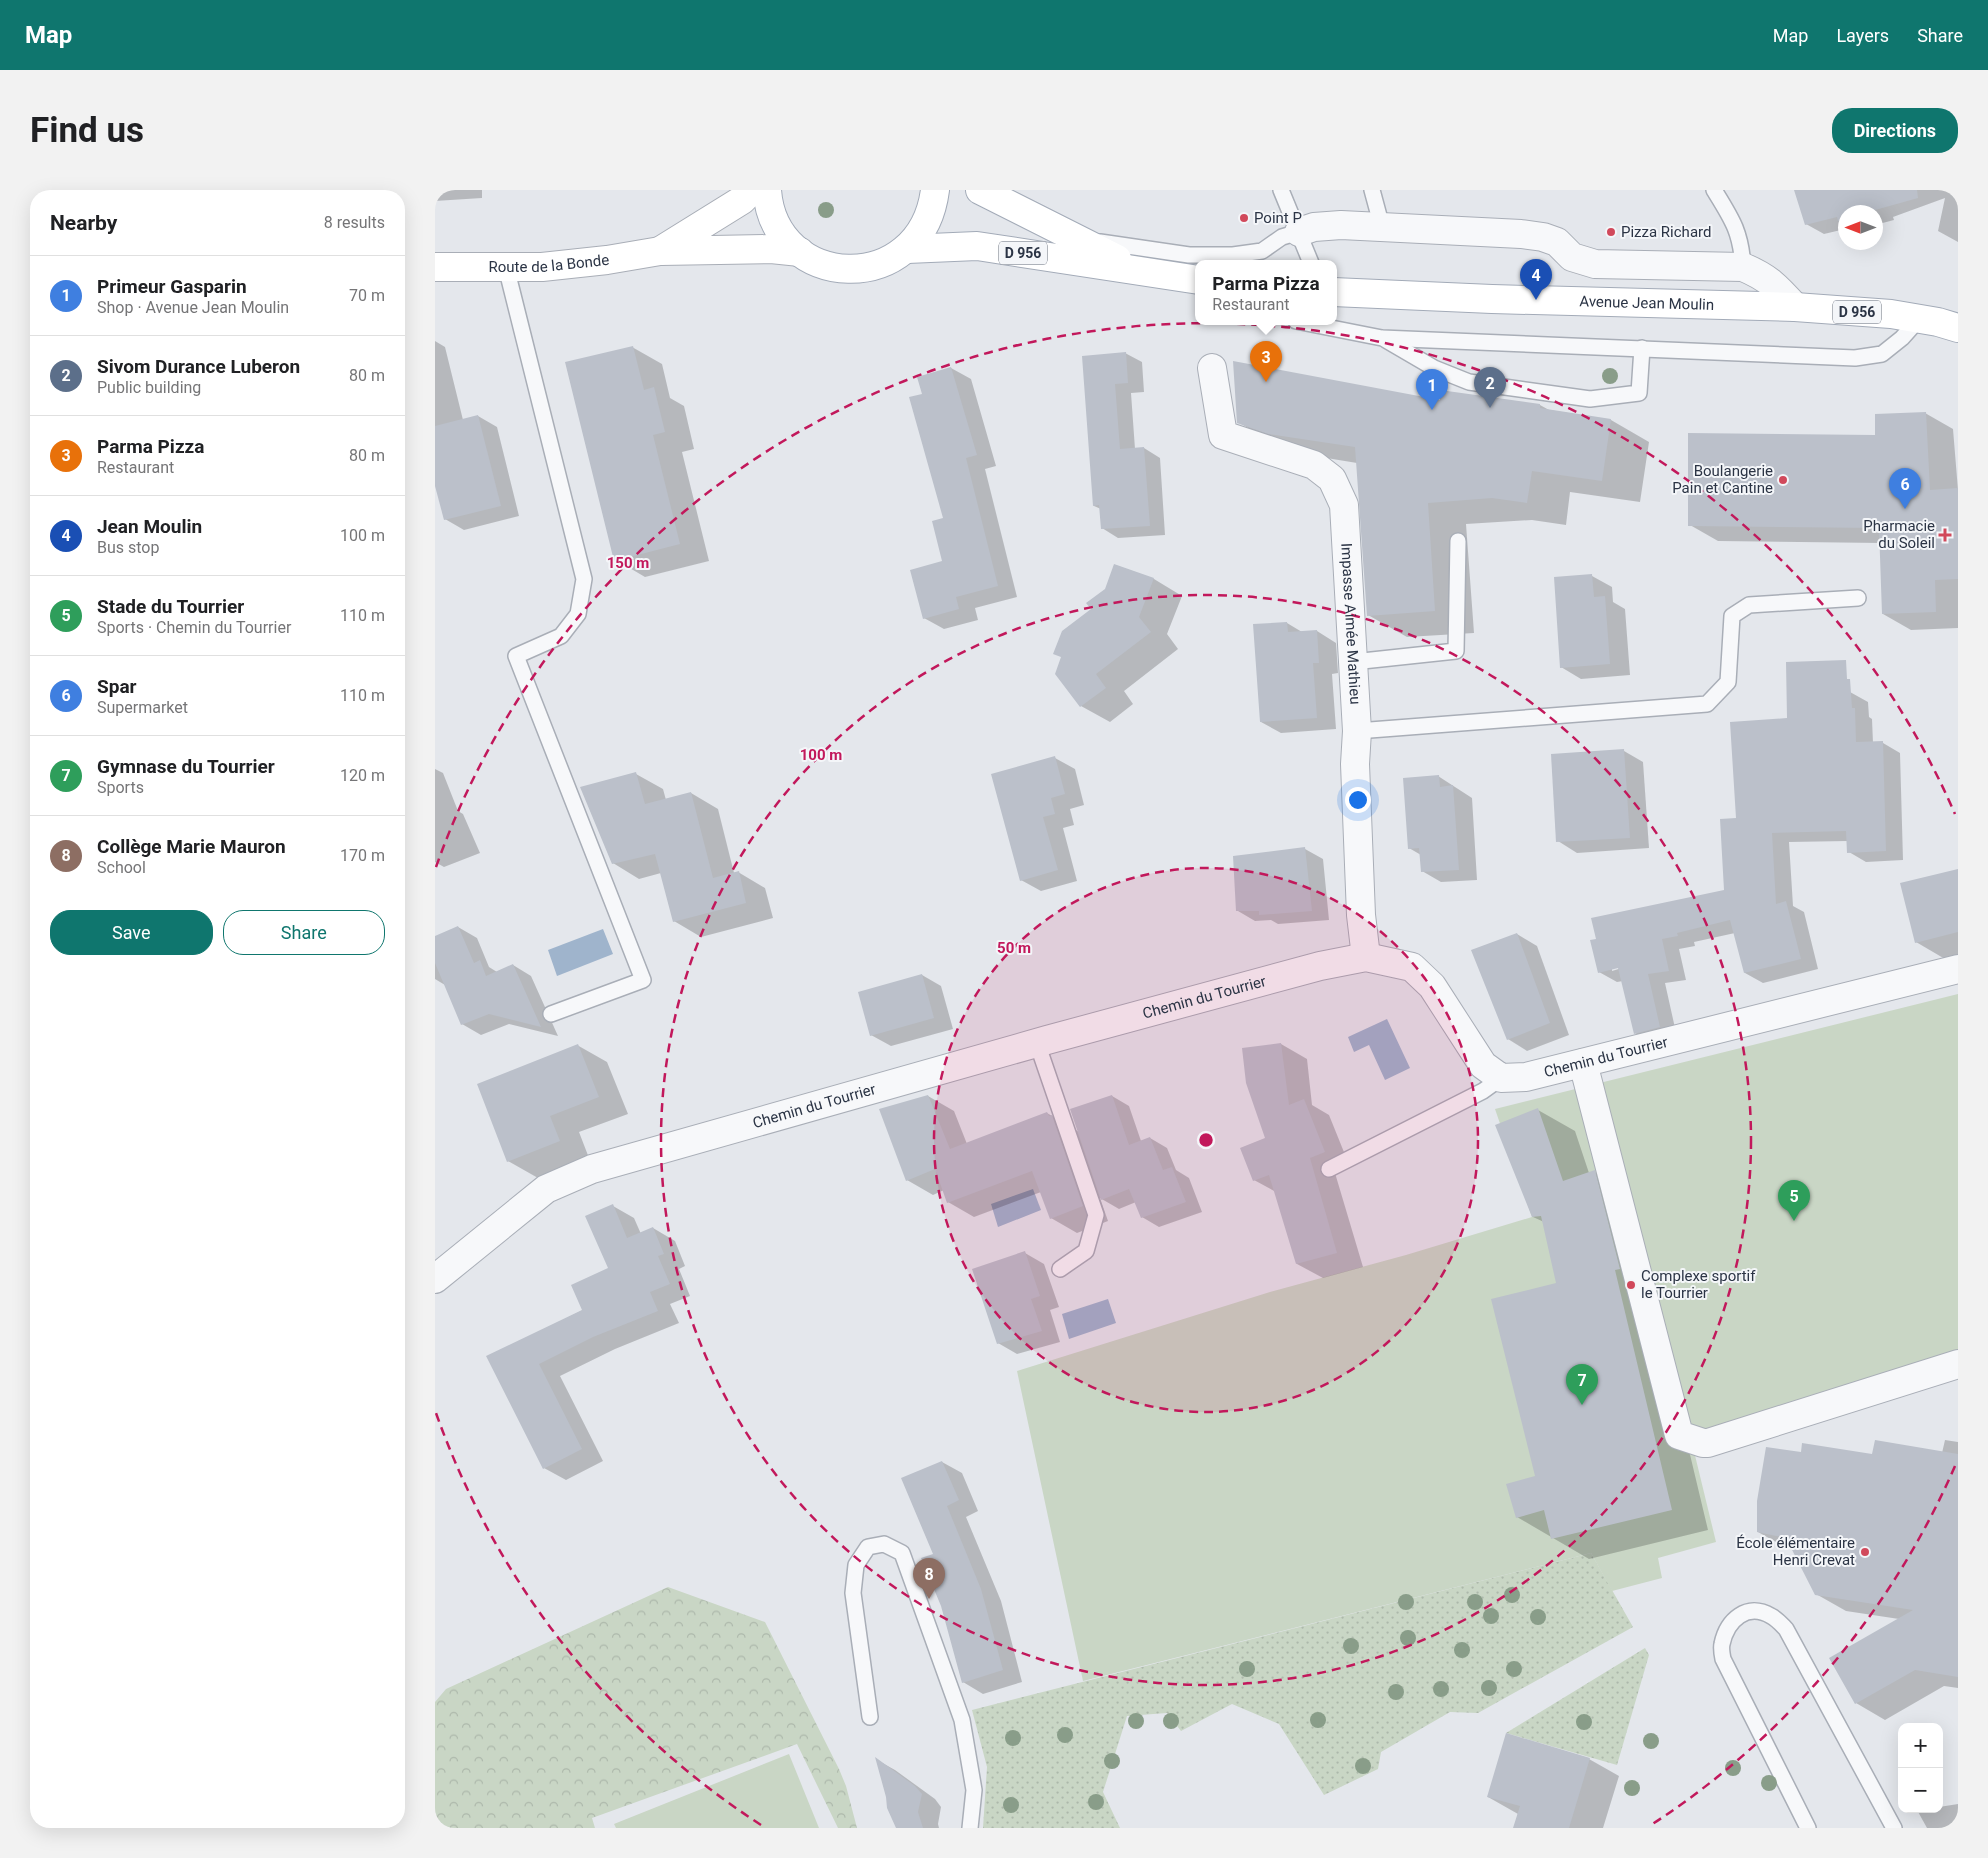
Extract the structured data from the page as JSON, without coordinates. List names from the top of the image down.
{
  "streets": {
    "main road": ["D 956", "Route de la Bonde", "Avenue Jean Moulin"],
    "street": ["Impasse Aimée Mathieu", "Chemin du Tourrier"]
  },
  "crossings": [
    ["Impasse Aimée Mathieu", "Chemin du Tourrier"]
  ],
  "places": {
    "other": [
      "Point P",
      "Pizza Richard",
      "Boulangerie Pain et Cantine",
      "Complexe sportif le Tourrier",
      "École élémentaire Henri Crevat"
    ],
    "health": ["Pharmacie du Soleil"]
  },
  "north": "left",
  "page": {
    "header": "Map",
    "nav": ["Map", "Layers", "Share"],
    "buttons": [
      "Directions",
      ["Save", "Share"]
    ],
    "title": "Find us",
    "heading": ["Nearby", "8 results"],
    "list": [
      {
        "mark": "1",
        "name": "Primeur Gasparin",
        "note": "Shop · Avenue Jean Moulin",
        "value": "70 m"
      },
      {
        "mark": "2",
        "name": "Sivom Durance Luberon",
        "note": "Public building",
        "value": "80 m"
      },
      {
        "mark": "3",
        "name": "Parma Pizza",
        "note": "Restaurant",
        "value": "80 m"
      },
      {
        "mark": "4",
        "name": "Jean Moulin",
        "note": "Bus stop",
        "value": "100 m"
      },
      {
        "mark": "5",
        "name": "Stade du Tourrier",
        "note": "Sports · Chemin du Tourrier",
        "value": "110 m"
      },
      {
        "mark": "6",
        "name": "Spar",
        "note": "Supermarket",
        "value": "110 m"
      },
      {
        "mark": "7",
        "name": "Gymnase du Tourrier",
        "note": "Sports",
        "value": "120 m"
      },
      {
        "mark": "8",
        "name": "Collège Marie Mauron",
        "note": "School",
        "value": "170 m"
      }
    ],
    "pins": [
      "4",
      "3",
      "2",
      "1",
      "6",
      "5",
      "7",
      "8"
    ],
    "popup": ["Parma Pizza", "Restaurant"],
    "map_buttons": ["+", "−"]
  },
  "rings": ["150 m", "100 m", "50 m"]
}
